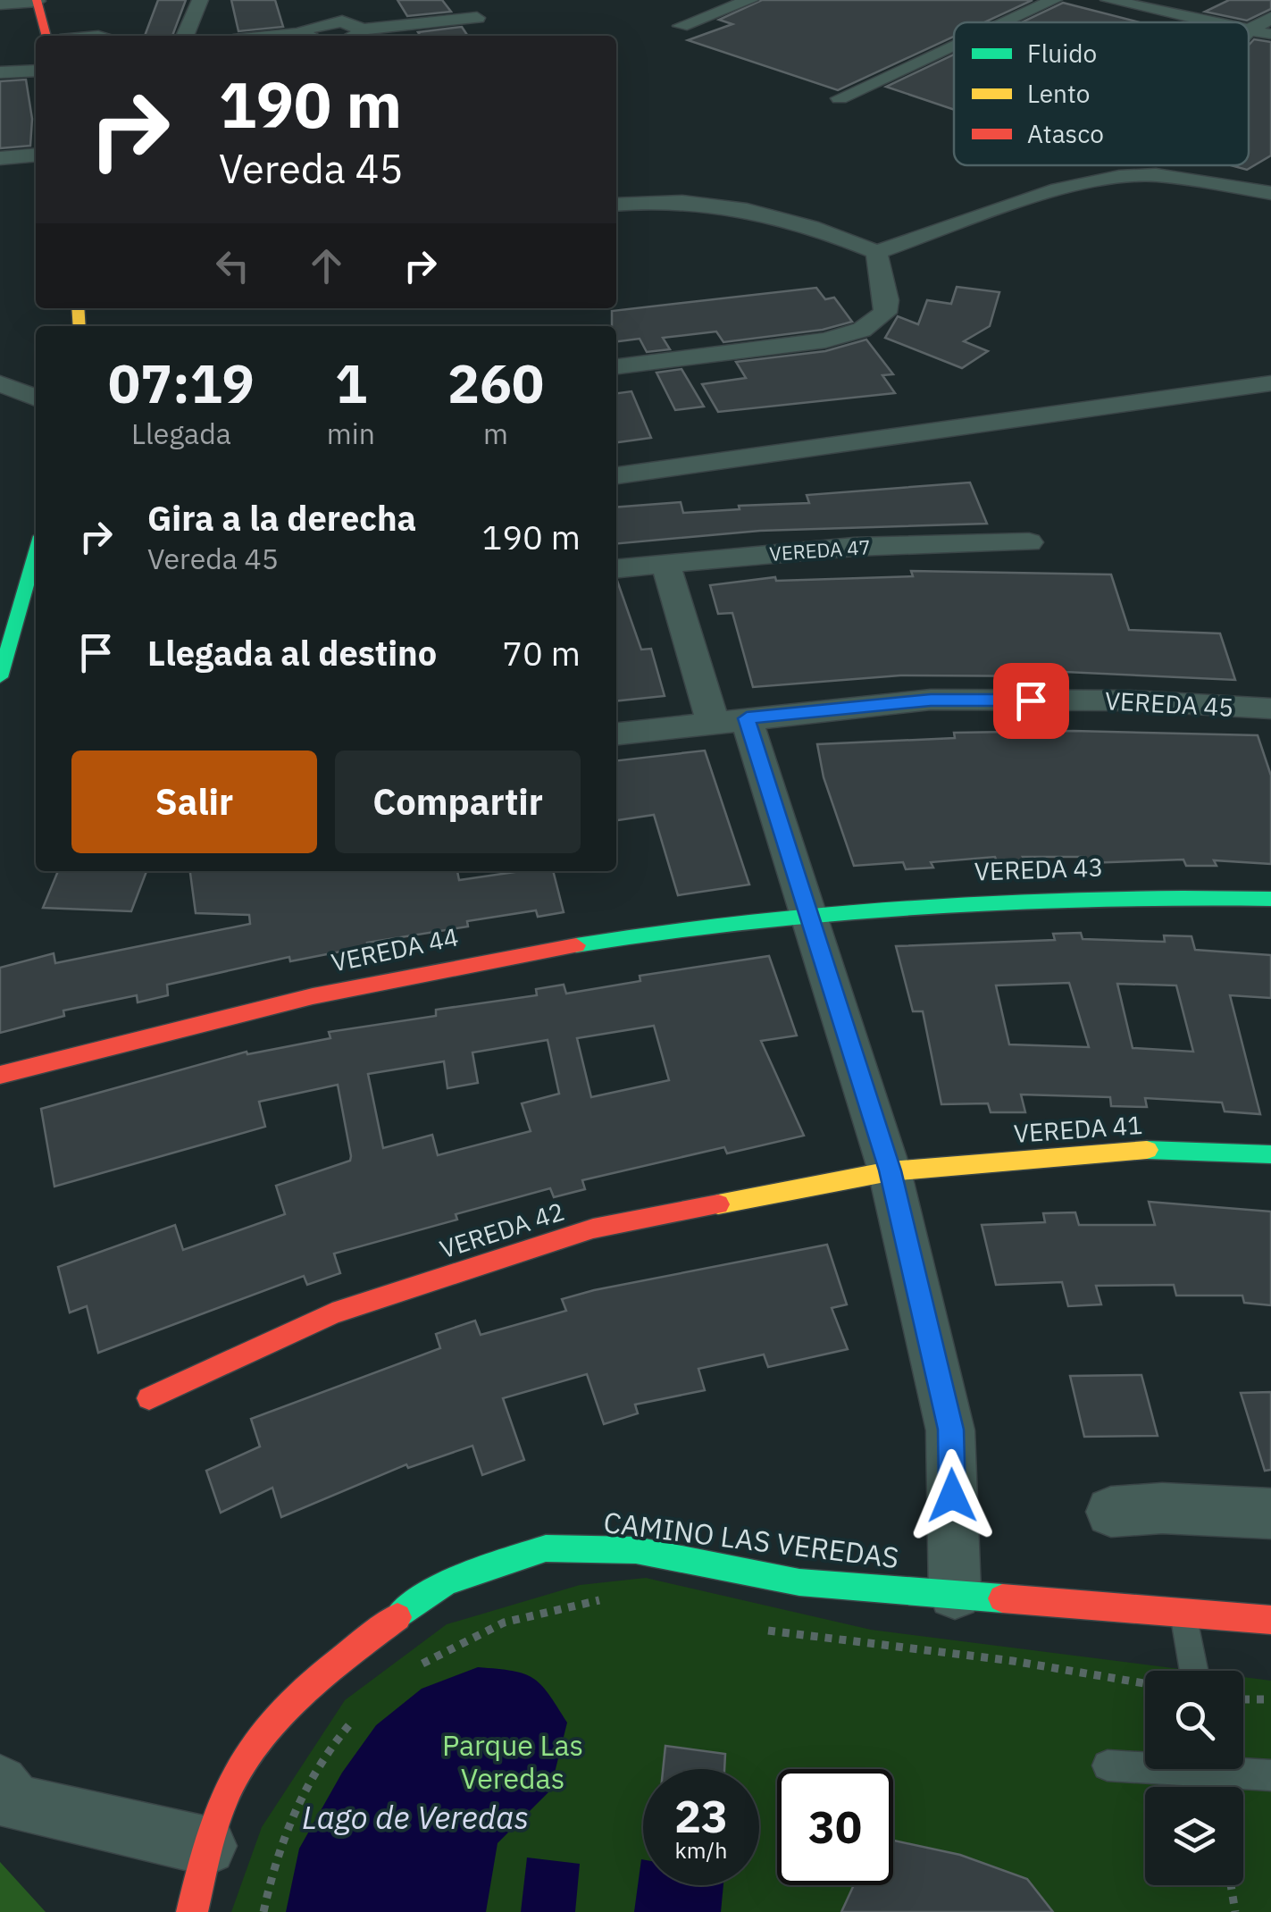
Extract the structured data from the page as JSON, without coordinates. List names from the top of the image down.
{
  "streets": {
    "street": [
      "VEREDA 47",
      "VEREDA 45",
      "VEREDA 43",
      "VEREDA 44",
      "VEREDA 41",
      "VEREDA 42",
      "CAMINO LAS VEREDAS"
    ]
  },
  "crossings": [
    ["VEREDA 43", "VEREDA 44"],
    ["VEREDA 41", "VEREDA 42"]
  ],
  "water": ["Lago de Veredas"],
  "parks": ["Parque Las Veredas"],
  "legend": ["Fluido", "Lento", "Atasco"],
  "page": {
    "turn": ["190 m", "Vereda 45"],
    "eta": [
      "07:19",
      "Llegada",
      "1",
      "min",
      "260",
      "m"
    ],
    "list": [
      {
        "name": "Gira a la derecha",
        "note": "Vereda 45",
        "value": "190 m"
      },
      {
        "name": "Llegada al destino",
        "value": "70 m"
      }
    ],
    "buttons": ["Salir", "Compartir"],
    "speed": "23 km/h",
    "limit": "30"
  }
}
